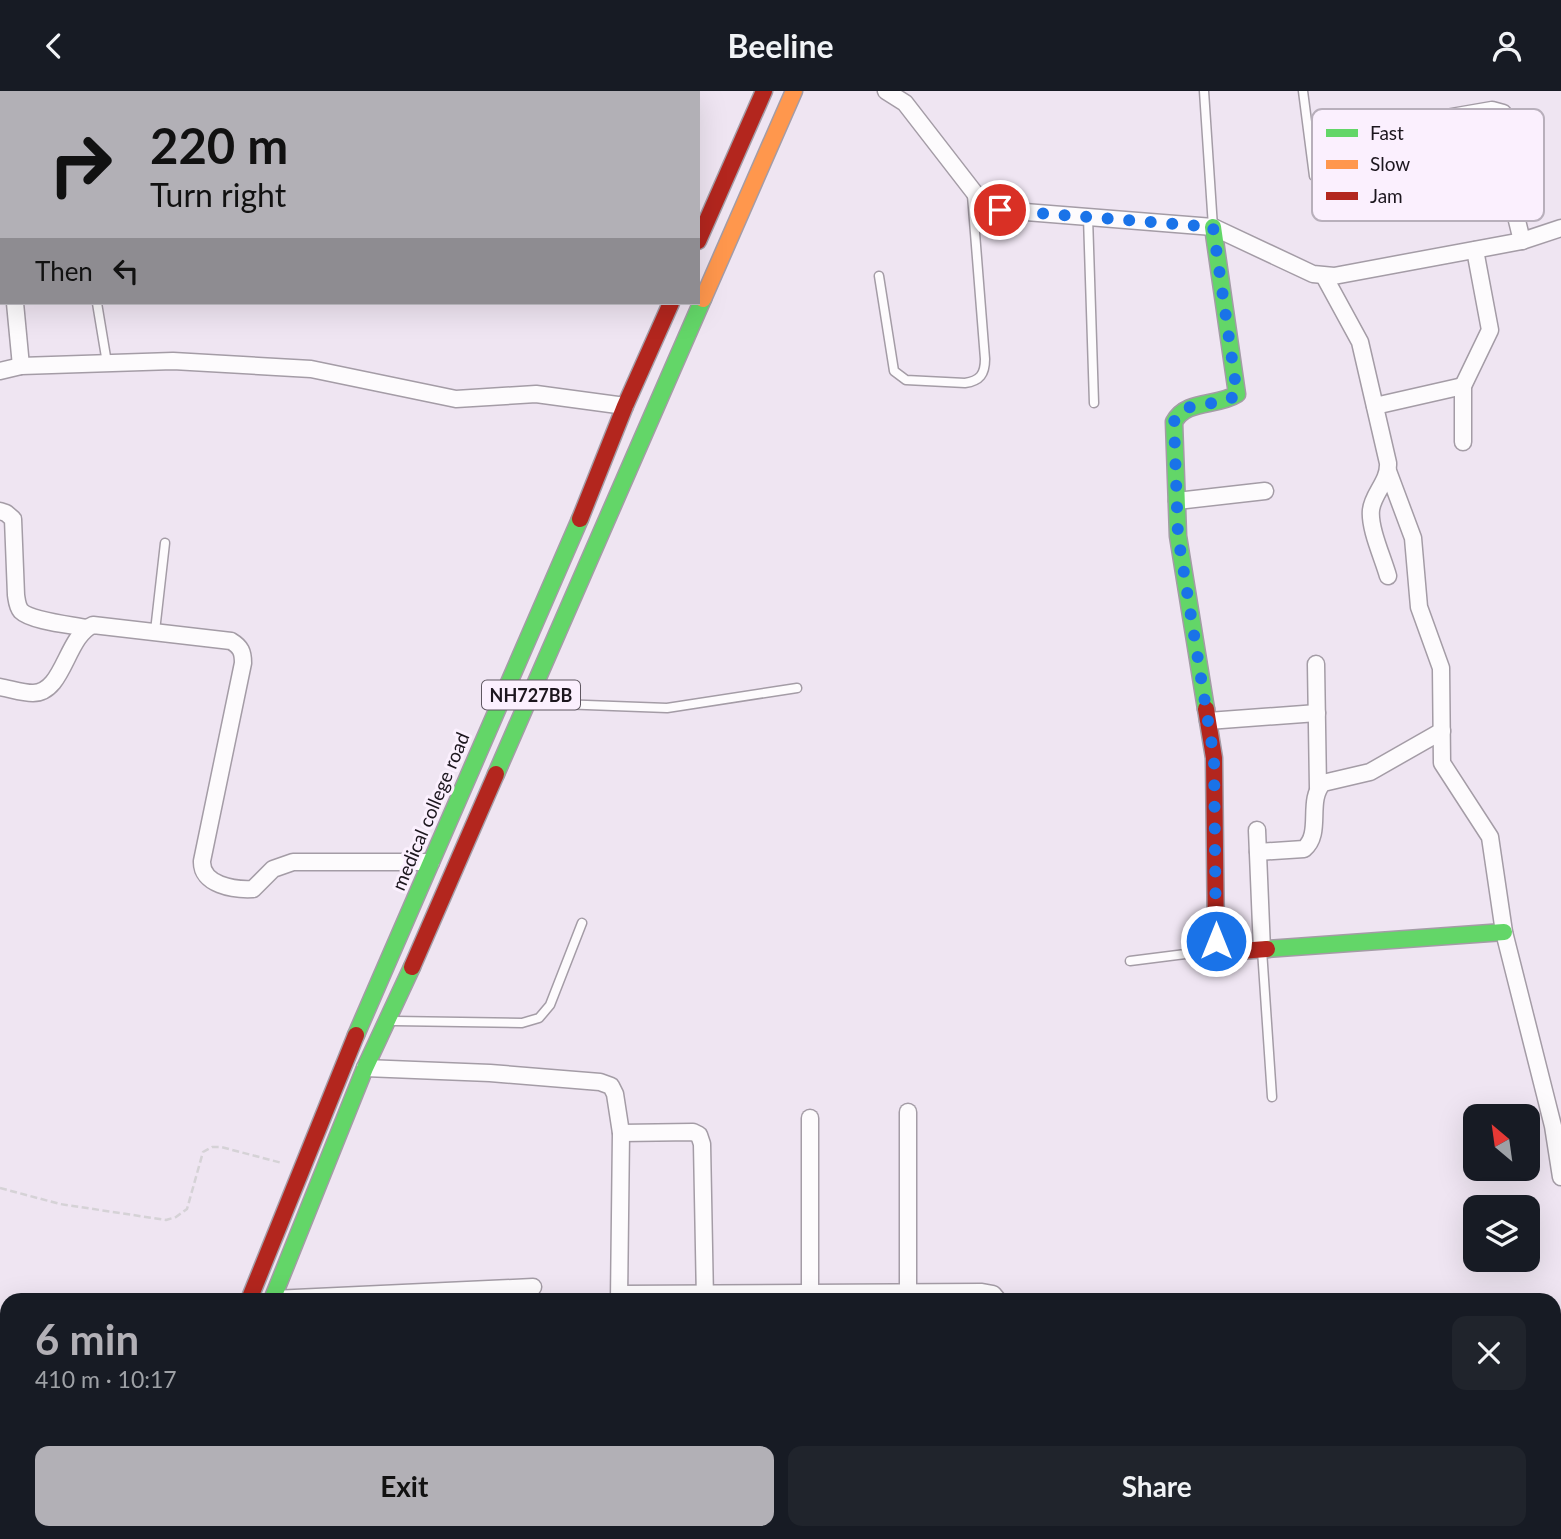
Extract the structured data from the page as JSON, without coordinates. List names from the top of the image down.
{
  "streets": {
    "main road": ["NH727BB", "medical college road"]
  },
  "legend": ["Fast", "Slow", "Jam"],
  "north": "top left",
  "page": {
    "header": "Beeline",
    "turn": ["220 m", "Turn right"],
    "then": "Then",
    "heading": ["6 min", "410 m · 10:17"],
    "buttons": ["Exit", "Share"]
  }
}
